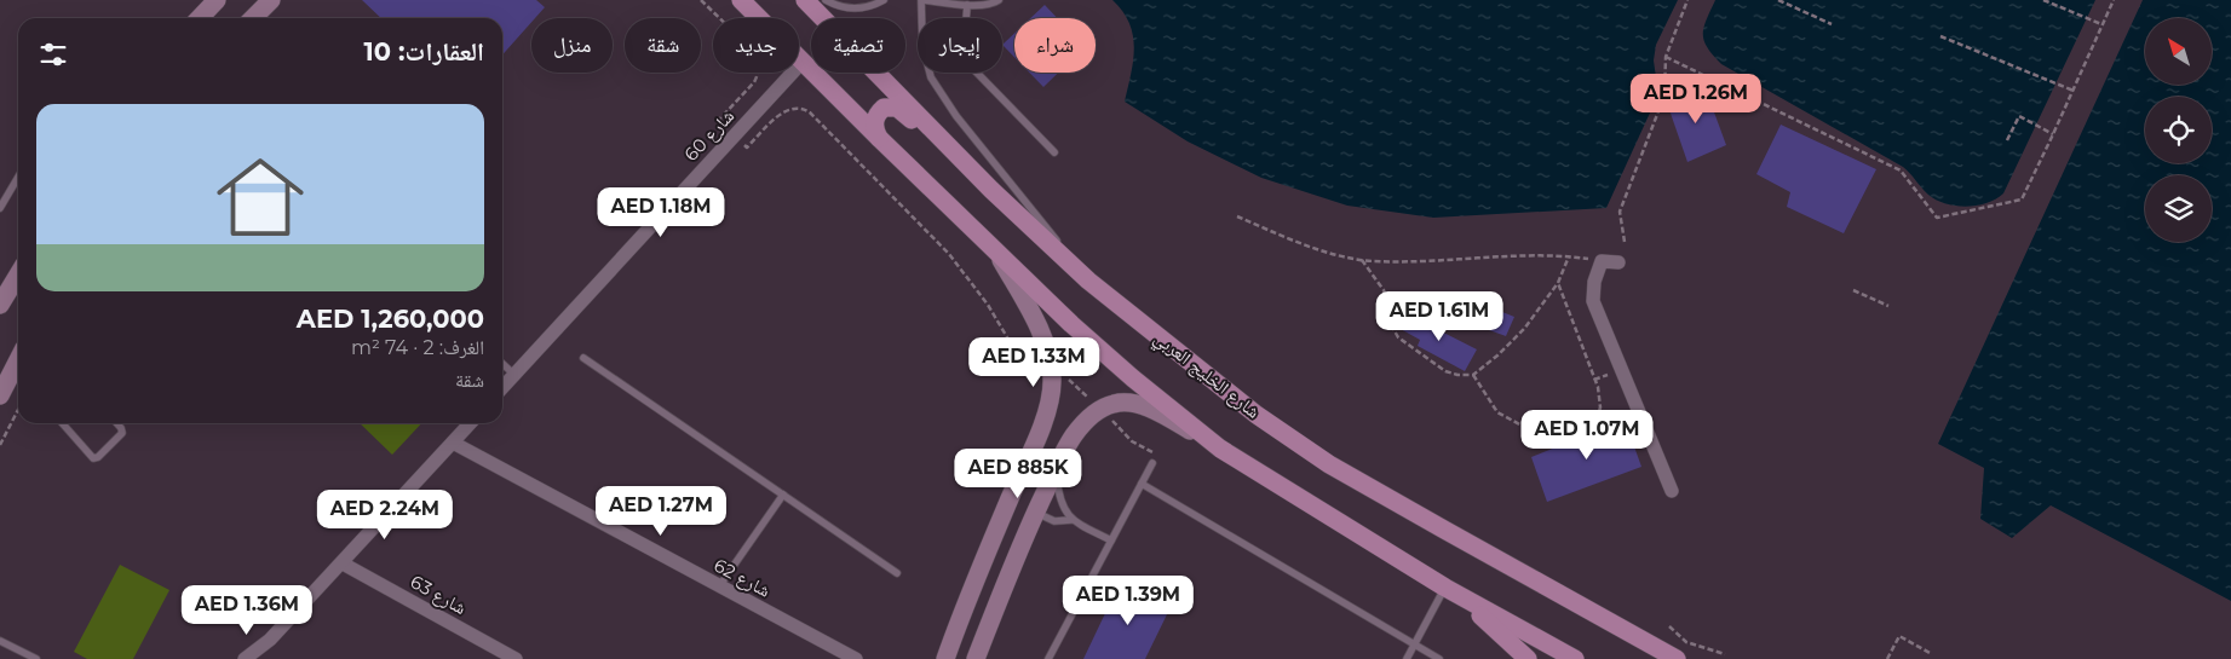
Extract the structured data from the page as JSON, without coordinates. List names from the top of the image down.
{
  "streets": {
    "main road": ["شارع الخليج العربي"],
    "street": ["شارع 60", "شارع 62", "شارع 63"]
  },
  "north": "top left",
  "page": {
    "chip": [
      "شراء",
      "إيجار",
      "تصفية",
      "جديد",
      "شقة",
      "منزل"
    ],
    "heading": "العقارات: 10",
    "price": [
      "AED 1.26M",
      "AED 1.18M",
      "AED 1.61M",
      "AED 1.33M",
      "AED 1.07M",
      "AED 885K",
      "AED 1.27M",
      "AED 2.24M",
      "AED 1.39M",
      "AED 1.36M"
    ],
    "list": [
      {
        "name": "AED 1,260,000",
        "note": "الغرف: 2 · 74 m² · شقة"
      }
    ]
  }
}
